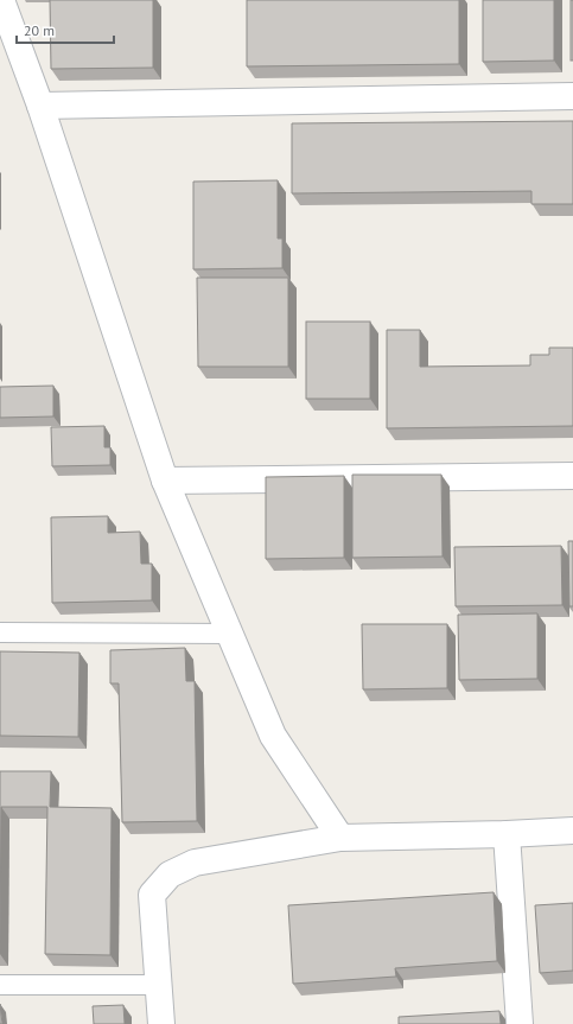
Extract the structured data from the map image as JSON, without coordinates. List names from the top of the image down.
{
  "scale_bar": "20 m"
}
